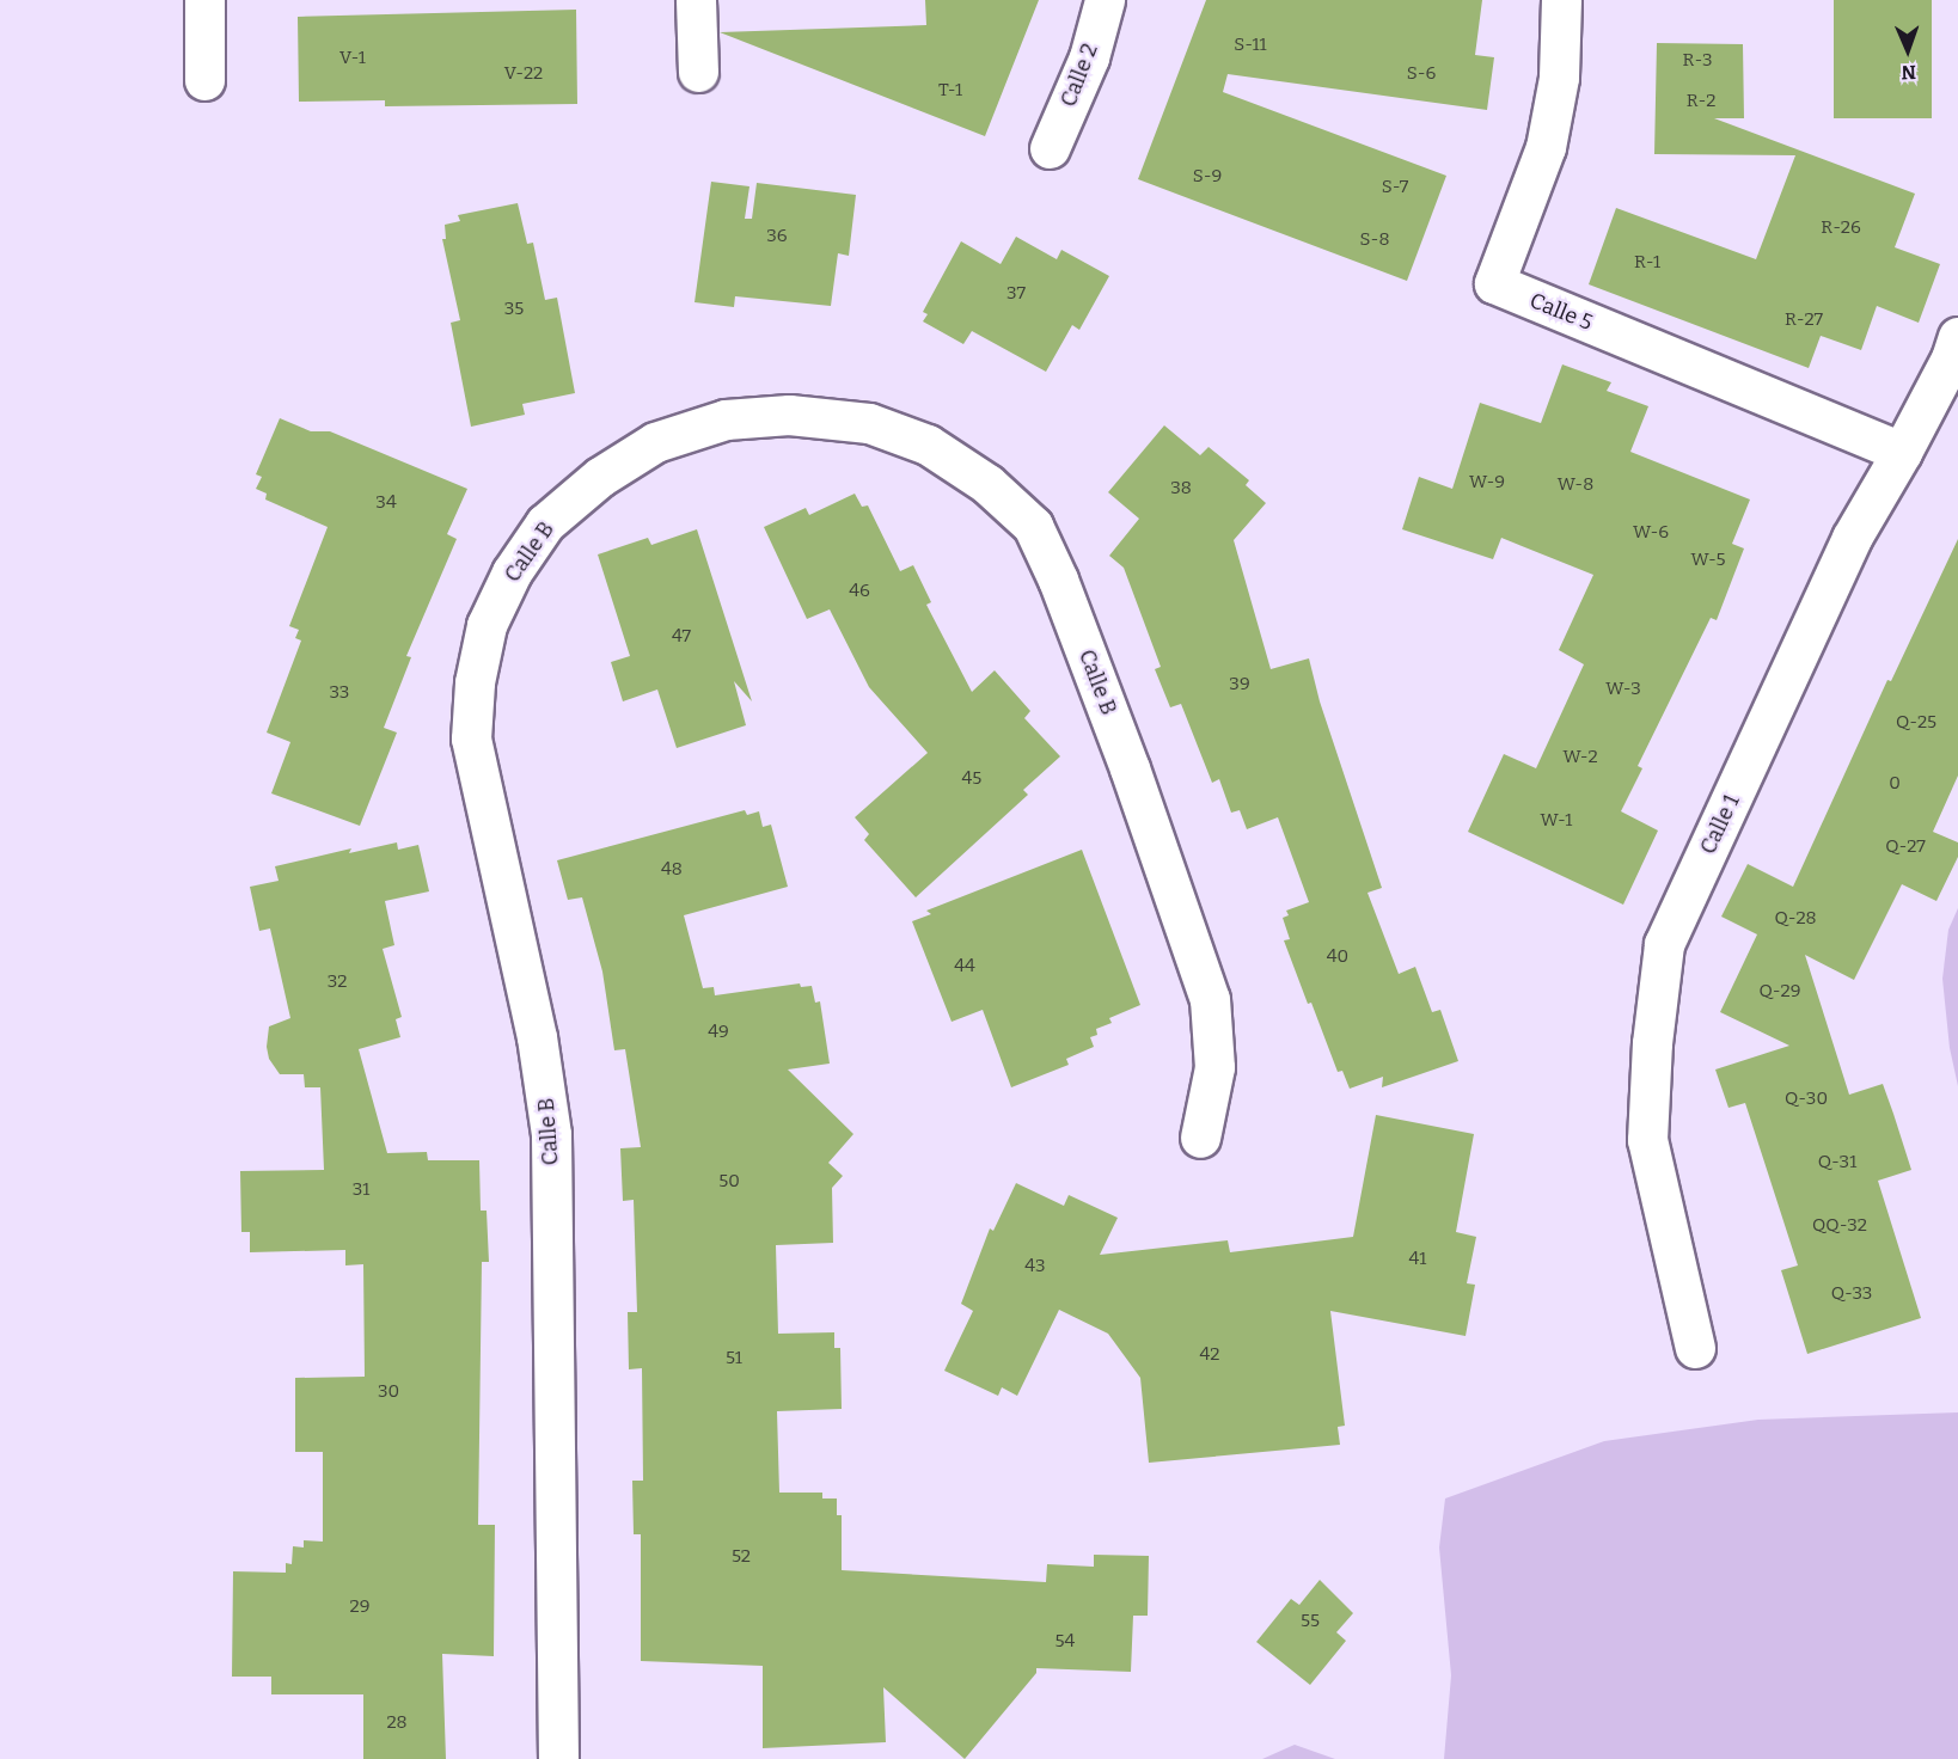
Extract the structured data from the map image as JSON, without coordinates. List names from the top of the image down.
{
  "streets": {
    "street": [
      "Calle 2",
      "Calle 5",
      "Calle B",
      "Calle 1"
    ]
  },
  "crossings": [
    ["Calle 5", "Calle 1"]
  ],
  "house_numbers": [
    "S-11",
    "V-1",
    "R-3",
    "V-22",
    "S-6",
    "T-1",
    "R-2",
    "S-9",
    "S-7",
    "R-26",
    "36",
    "S-8",
    "R-1",
    "37",
    "35",
    "R-27",
    "W-9",
    "W-8",
    "38",
    "34",
    "W-6",
    "W-5",
    "46",
    "47",
    "39",
    "W-3",
    "33",
    "Q-25",
    "W-2",
    "45",
    "0",
    "W-1",
    "Q-27",
    "48",
    "Q-28",
    "40",
    "44",
    "32",
    "Q-29",
    "49",
    "Q-30",
    "Q-31",
    "50",
    "31",
    "QQ-32",
    "41",
    "43",
    "Q-33",
    "42",
    "51",
    "30",
    "52",
    "29",
    "55",
    "54",
    "28"
  ],
  "north": "bottom"
}
